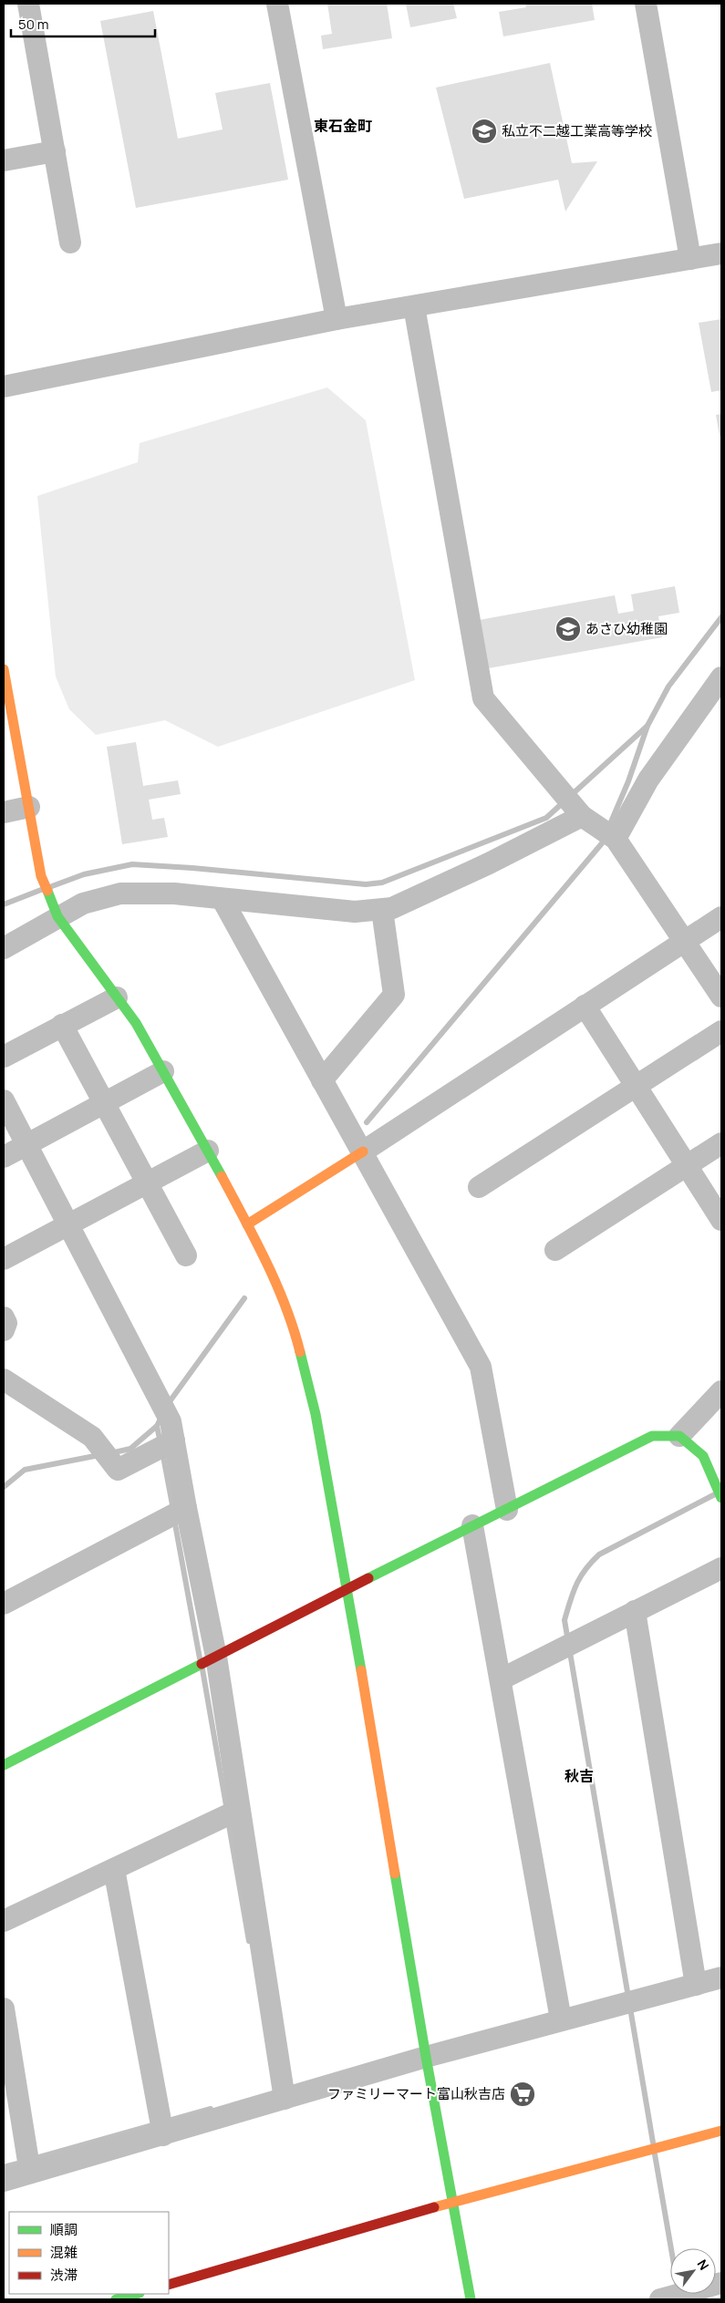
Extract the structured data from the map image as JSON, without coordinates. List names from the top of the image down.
{
  "districts": ["東石金町", "秋吉"],
  "places": {
    "school or university": ["私立不二越工業高等学校", "あさひ幼稚園"],
    "supermarket": ["ファミリーマート富山秋吉店"]
  },
  "legend": ["順調", "混雑", "渋滞"],
  "scale_bar": "50 m",
  "north": "top right"
}
